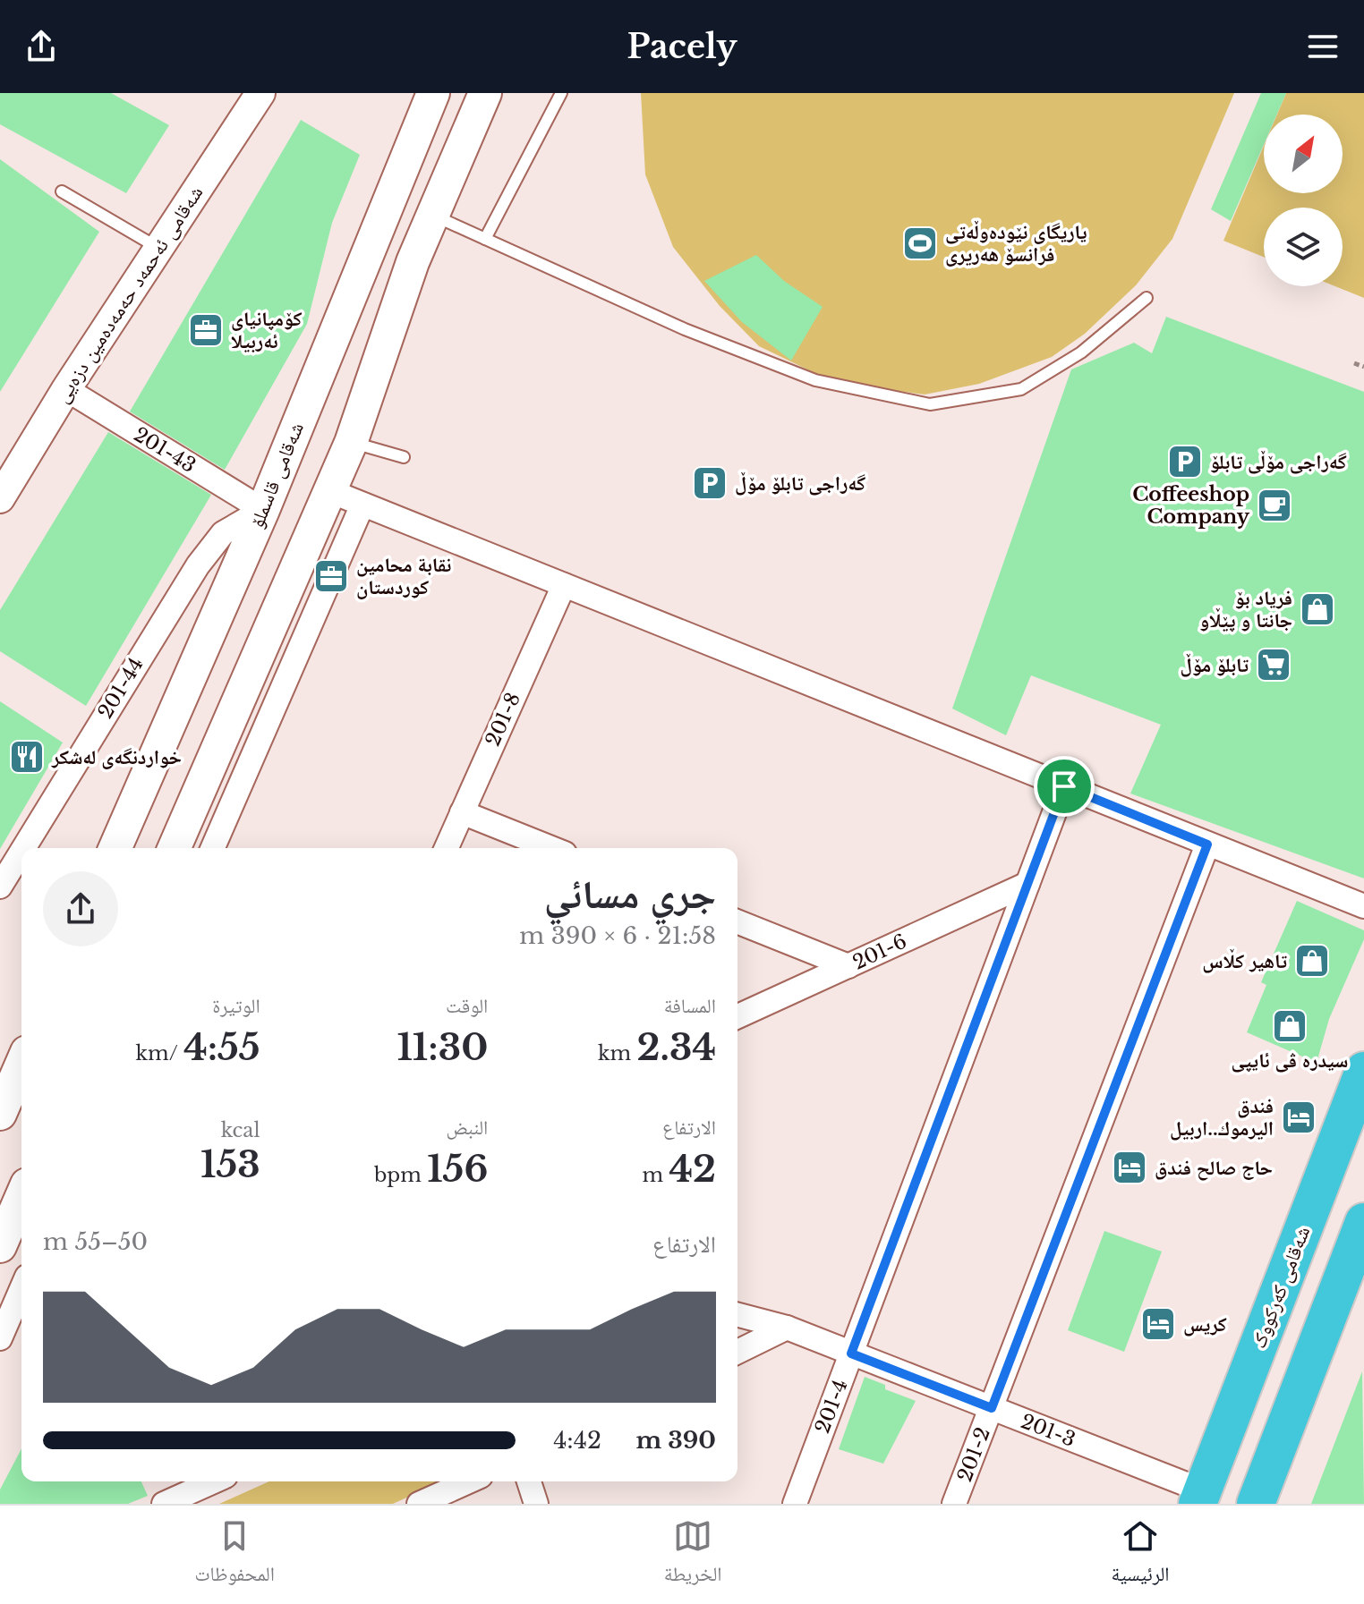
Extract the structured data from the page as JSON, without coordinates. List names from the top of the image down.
{
  "streets": {
    "highway": ["شەقامی کەرکووک"],
    "main road": ["شەقامی قاسملۆ"],
    "street": [
      "شەقامی ئەحمەد حەمەدەمین دزەیی",
      "201-43",
      "201-44",
      "201-8",
      "201-6",
      "201-4",
      "201-3",
      "201-2"
    ]
  },
  "crossings": [
    ["شەقامی ئەحمەد حەمەدەمین دزەیی", "201-43"],
    ["201-43", "شەقامی قاسملۆ"],
    ["201-43", "201-44"],
    ["شەقامی قاسملۆ", "201-44"],
    ["201-6", "201-4"],
    ["شەقامی کەرکووک", "201-3"],
    ["201-4", "201-3"],
    ["201-3", "201-2"]
  ],
  "places": {
    "sports": ["یاریگای نێودەوڵەتی فرانسۆ هەریری"],
    "office": ["کۆمپانیای ئەربیلا", "نقابة محامين كوردستان"],
    "parking": ["گەراجی مۆڵی تابلۆ", "گەراجی تابلۆ مۆڵ"],
    "cafe": ["Coffeeshop Company"],
    "shop": ["فریاد بۆ جانتا و پێڵاو", "تاهیر کڵاس", "سیدرە ڤی ئایپی"],
    "supermarket": ["تابلۆ مۆڵ"],
    "restaurant": ["خواردنگەی لەشکر"],
    "hotel": ["فندق اليرموك..اربيل", "حاج صالح فندق", "كريس"]
  },
  "north": "top right",
  "page": {
    "header": "Pacely",
    "heading": ["جري مسائي", "21:58 · 6 × 390 m"],
    "stats": [
      ["المسافة", "2.34 km"],
      ["الوقت", "11:30"],
      ["الوتيرة", "4:55 /km"],
      ["الارتفاع", "42 m"],
      ["النبض", "156 bpm"],
      ["kcal", "153"]
    ],
    "chart": ["الارتفاع", "50–55 m"],
    "list": [
      {
        "name": "390 m",
        "note": "4:42"
      }
    ],
    "tabs": ["الرئيسية", "الخريطة", "المحفوظات"]
  }
}
